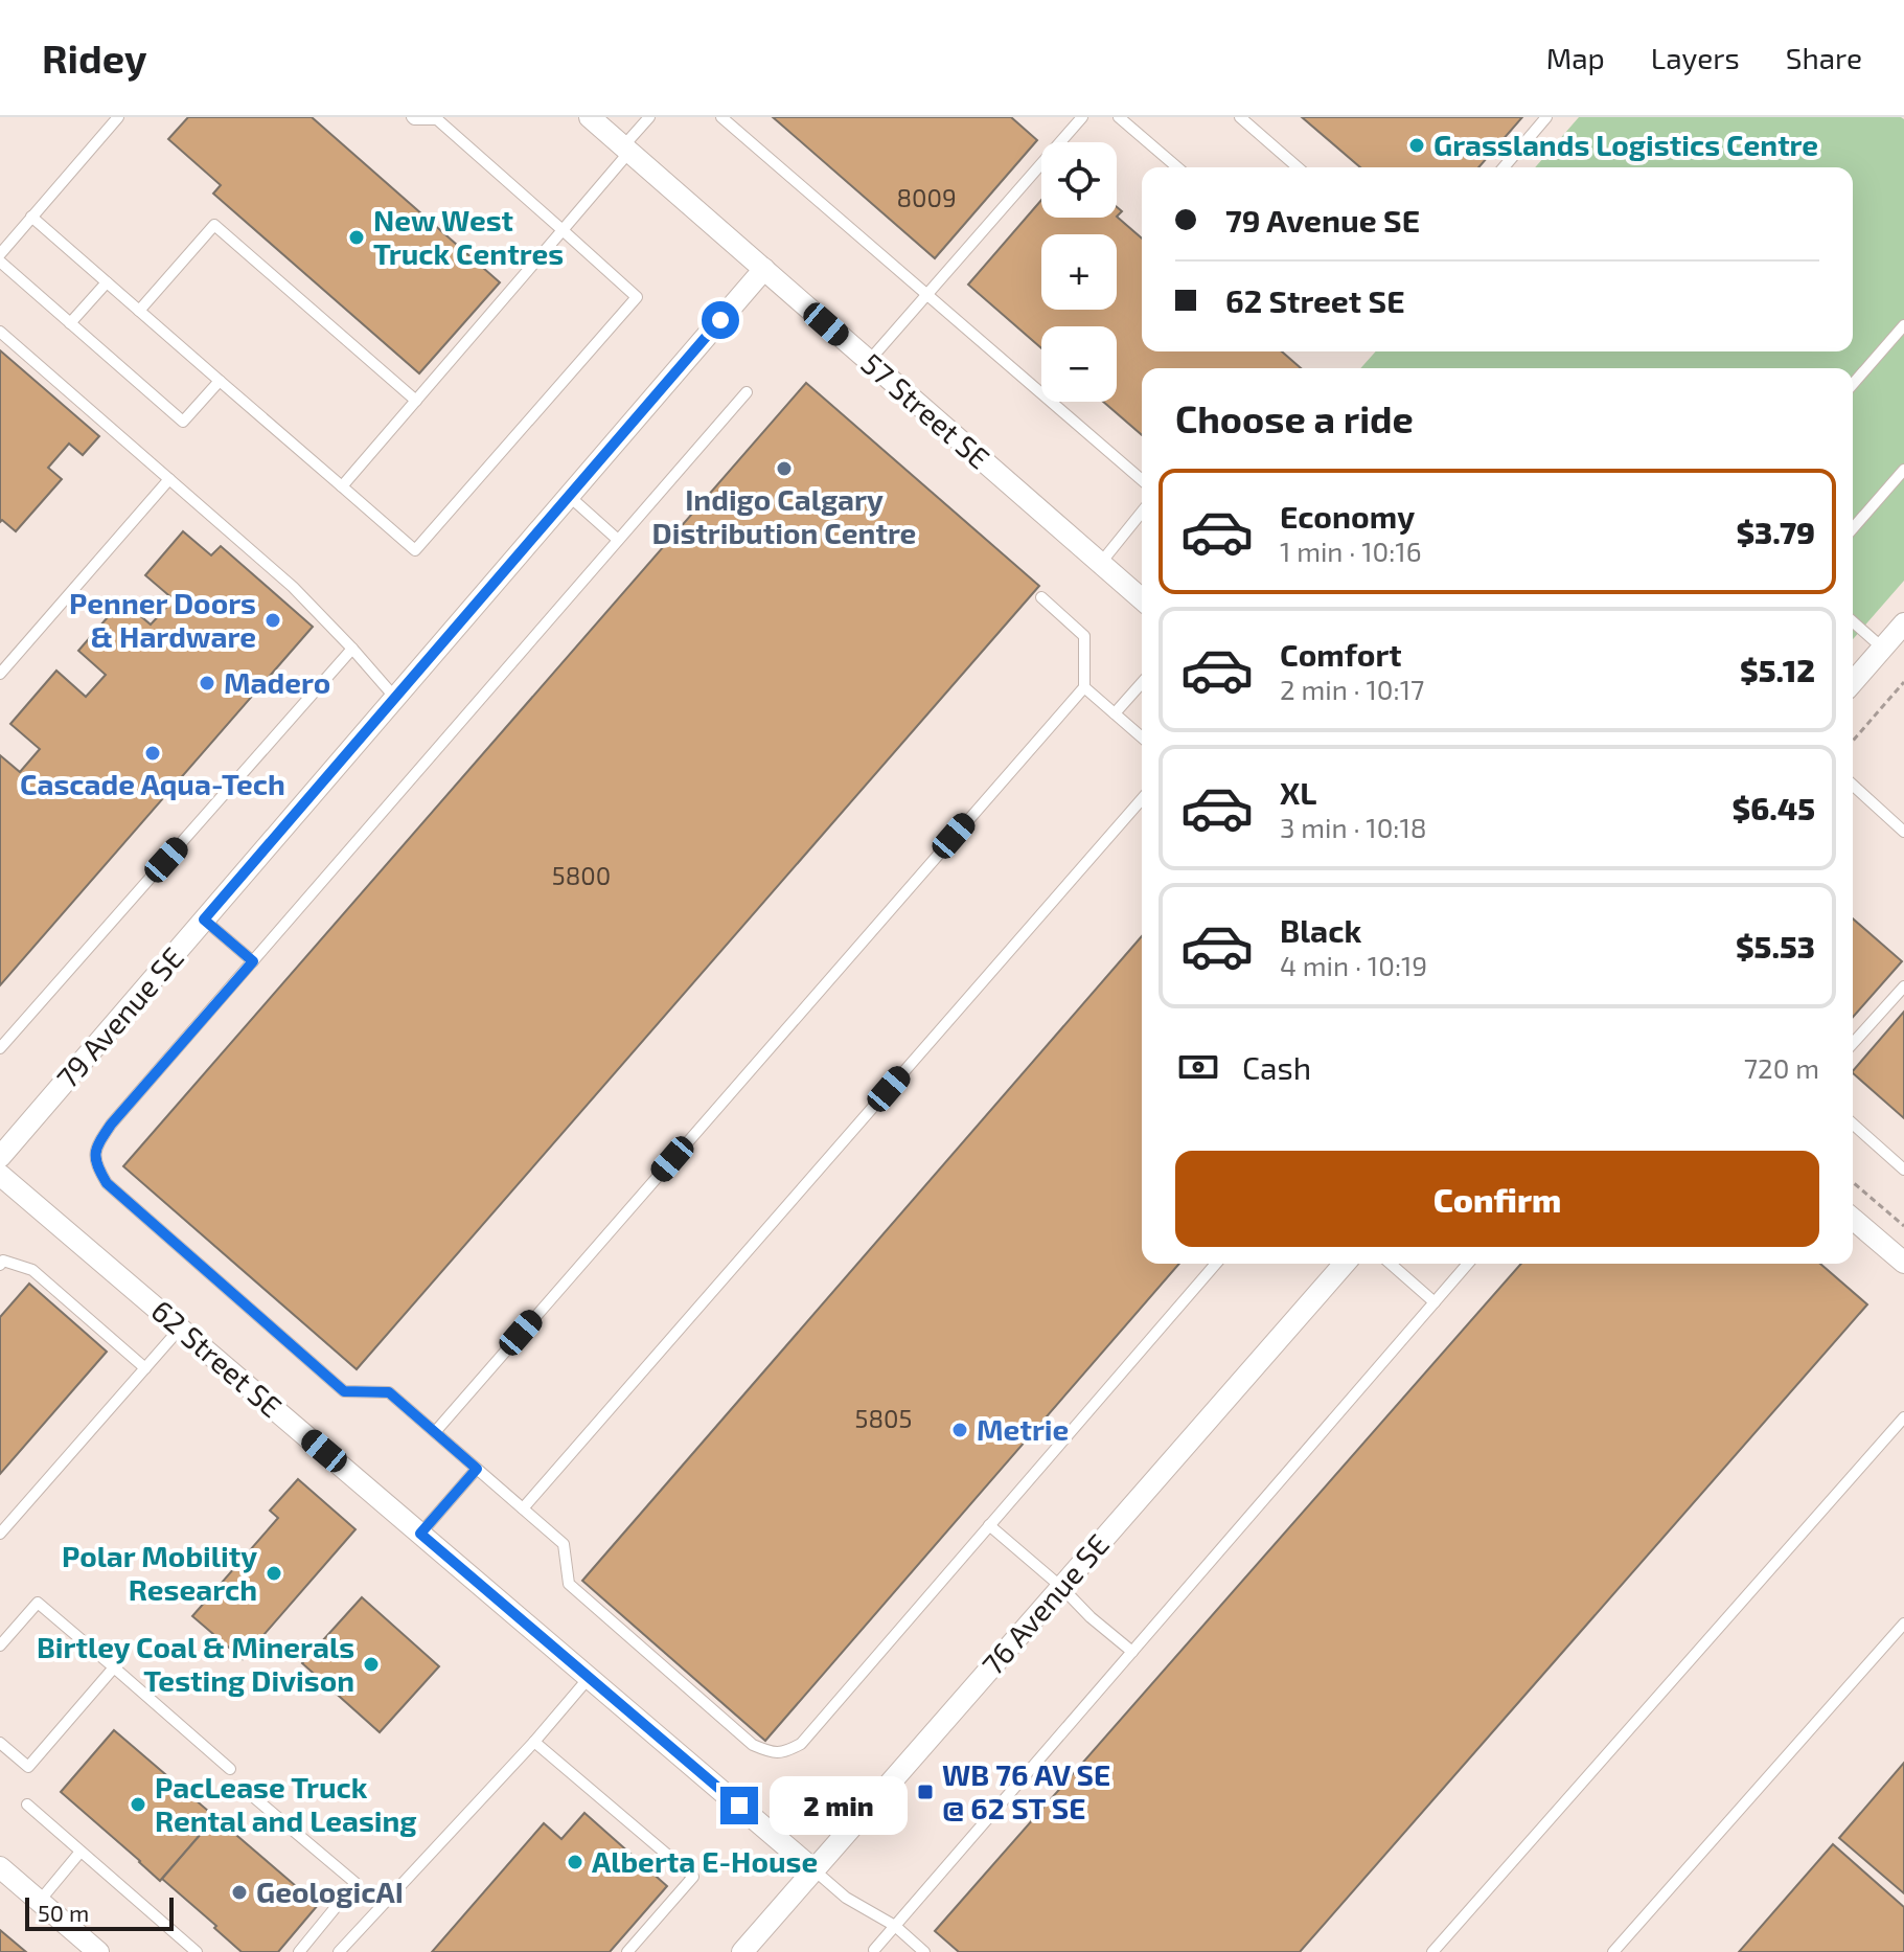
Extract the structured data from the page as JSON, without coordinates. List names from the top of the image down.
{
  "streets": {
    "street": [
      "57 Street SE",
      "79 Avenue SE",
      "62 Street SE",
      "76 Avenue SE"
    ]
  },
  "crossings": [
    ["57 Street SE", "79 Avenue SE"],
    ["62 Street SE", "76 Avenue SE"]
  ],
  "places": {
    "other": [
      "Grasslands Logistics Centre",
      "New West Truck Centres",
      "Indigo Calgary Distribution Centre",
      "Penner Doors & Hardware",
      "Madero",
      "Cascade Aqua-Tech",
      "Metrie",
      "Polar Mobility Research",
      "Birtley Coal & Minerals Testing Divison",
      "PacLease Truck Rental and Leasing",
      "Alberta E-House",
      "GeologicAI"
    ],
    "transit": ["WB 76 AV SE @ 62 ST SE"]
  },
  "house_numbers": ["8009", "5800", "5805"],
  "scale_bar": "50 m",
  "page": {
    "header": "Ridey",
    "nav": ["Map", "Layers", "Share"],
    "map_buttons": ["+", "−"],
    "banner": ["79 Avenue SE", "62 Street SE"],
    "heading": "Choose a ride",
    "list": [
      {
        "name": "Economy",
        "note": "1 min · 10:16",
        "value": "$3.79"
      },
      {
        "name": "Comfort",
        "note": "2 min · 10:17",
        "value": "$5.12"
      },
      {
        "name": "XL",
        "note": "3 min · 10:18",
        "value": "$6.45"
      },
      {
        "name": "Black",
        "note": "4 min · 10:19",
        "value": "$5.53"
      }
    ],
    "pay": ["Cash", "720 m"],
    "buttons": "Confirm",
    "bubble": "2 min",
    "scale": "50 m"
  }
}
